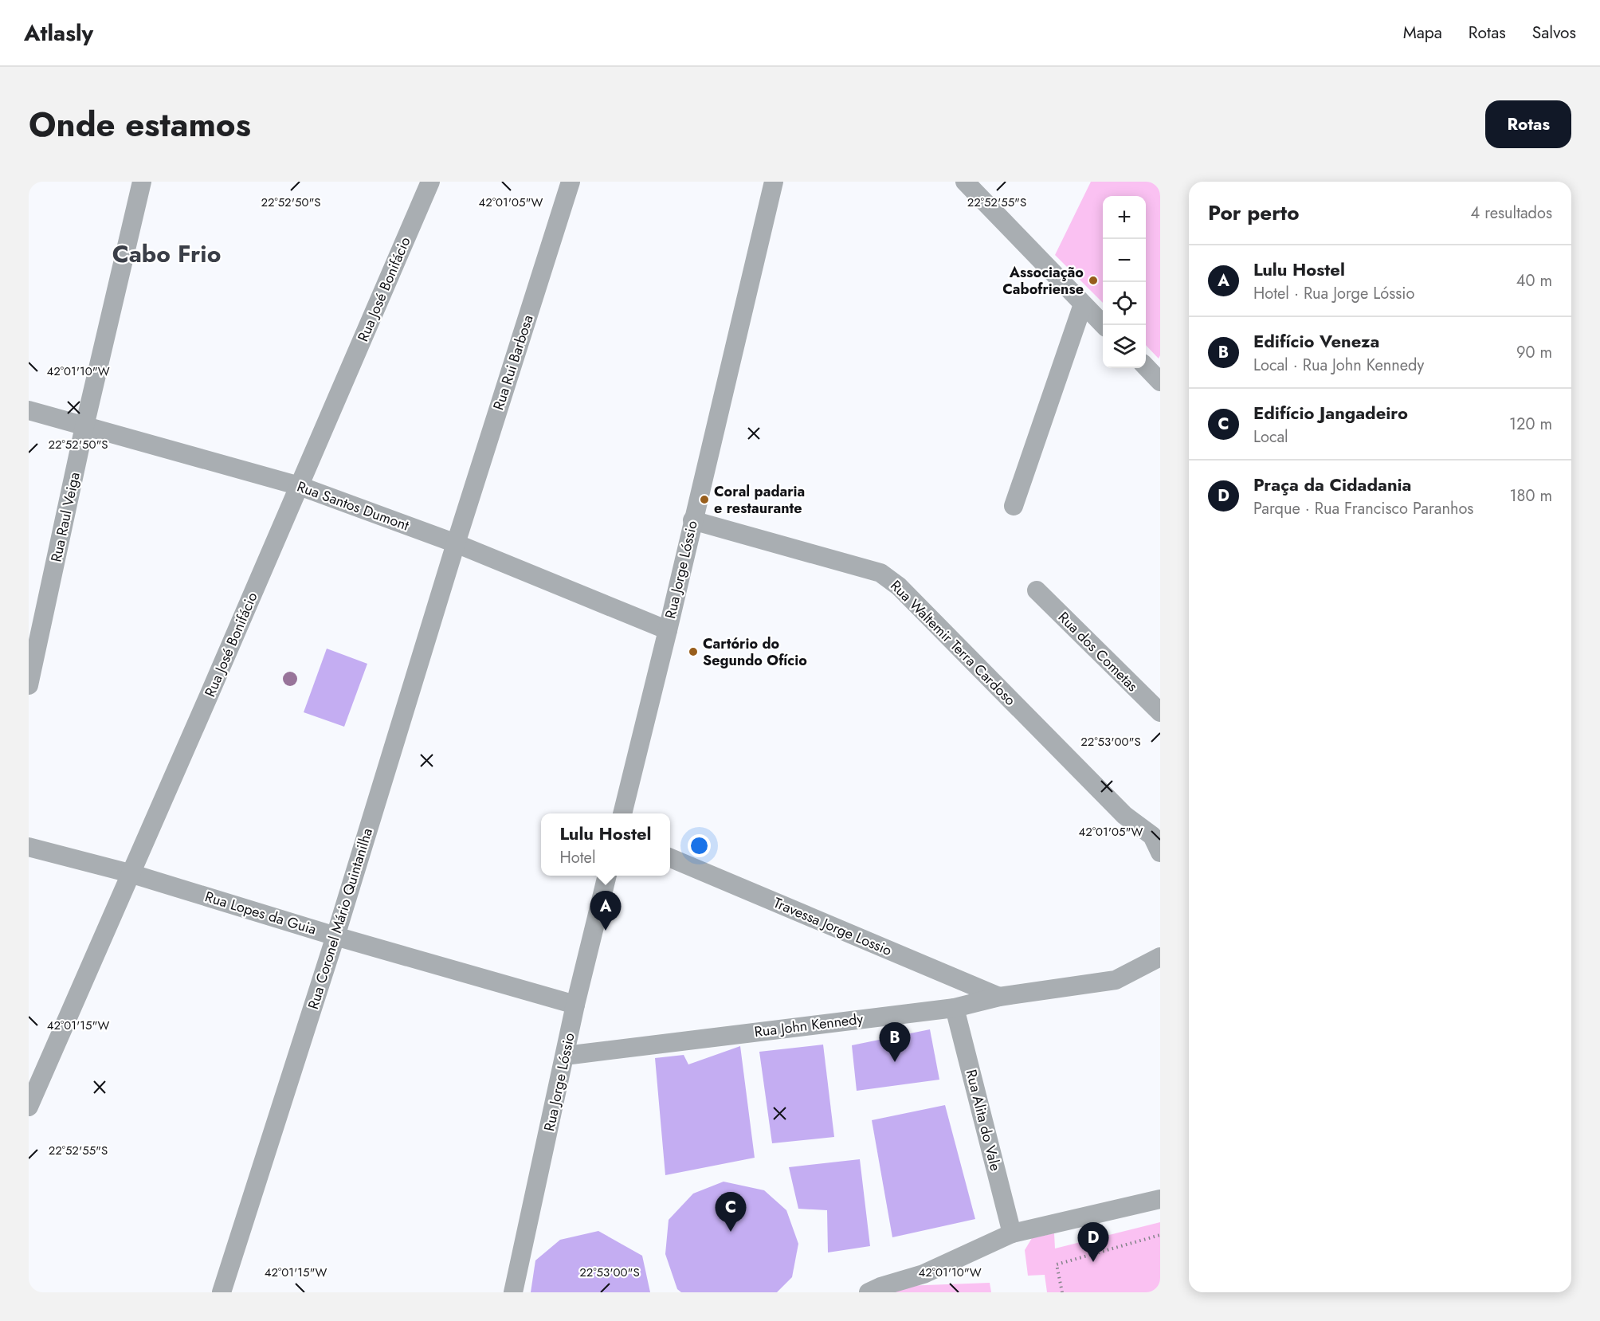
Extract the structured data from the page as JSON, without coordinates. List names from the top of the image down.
{
  "streets": {
    "street": [
      "Rua José Bonifácio",
      "Rua Rui Barbosa",
      "Rua Santos Dumont",
      "Rua Raul Veiga",
      "Rua Jorge Lóssio",
      "Rua Waltemir Terra Cardoso",
      "Rua dos Cometas",
      "Rua Lopes da Guia",
      "Rua Coronel Mário Quintanilha",
      "Travessa Jorge Lossio",
      "Rua John Kennedy",
      "Rua Alita do Vale"
    ]
  },
  "crossings": [
    ["Rua José Bonifácio", "Rua Santos Dumont"],
    ["Rua José Bonifácio", "Rua Lopes da Guia"],
    ["Rua Rui Barbosa", "Rua Santos Dumont"],
    ["Rua Rui Barbosa", "Rua Coronel Mário Quintanilha"],
    ["Rua Santos Dumont", "Rua Raul Veiga"],
    ["Rua Santos Dumont", "Rua Jorge Lóssio"],
    ["Rua Santos Dumont", "Rua Coronel Mário Quintanilha"],
    ["Rua Jorge Lóssio", "Rua Waltemir Terra Cardoso"],
    ["Rua Jorge Lóssio", "Rua Lopes da Guia"],
    ["Rua Jorge Lóssio", "Rua John Kennedy"],
    ["Rua Lopes da Guia", "Rua Coronel Mário Quintanilha"],
    ["Travessa Jorge Lossio", "Rua John Kennedy"],
    ["Rua John Kennedy", "Rua Alita do Vale"]
  ],
  "districts": ["Cabo Frio"],
  "places": ["Associação Cabofriense", "Coral padaria e restaurante", "Cartório do Segundo Ofício"],
  "page": {
    "header": "Atlasly",
    "nav": ["Mapa", "Rotas", "Salvos"],
    "title": "Onde estamos",
    "buttons": "Rotas",
    "heading": ["Por perto", "4 resultados"],
    "map_buttons": ["+", "−"],
    "list": [
      {
        "mark": "A",
        "name": "Lulu Hostel",
        "note": "Hotel · Rua Jorge Lóssio",
        "value": "40 m"
      },
      {
        "mark": "B",
        "name": "Edifício Veneza",
        "note": "Local · Rua John Kennedy",
        "value": "90 m"
      },
      {
        "mark": "C",
        "name": "Edifício Jangadeiro",
        "note": "Local",
        "value": "120 m"
      },
      {
        "mark": "D",
        "name": "Praça da Cidadania",
        "note": "Parque · Rua Francisco Paranhos",
        "value": "180 m"
      }
    ],
    "popup": ["Lulu Hostel", "Hotel"],
    "pins": [
      "A",
      "B",
      "C",
      "D"
    ]
  },
  "coordinates": [
    "22°52'50\"S",
    "42°01'05\"W",
    "22°52'55\"S",
    "42°01'10\"W",
    "22°53'00\"S",
    "42°01'15\"W"
  ]
}
